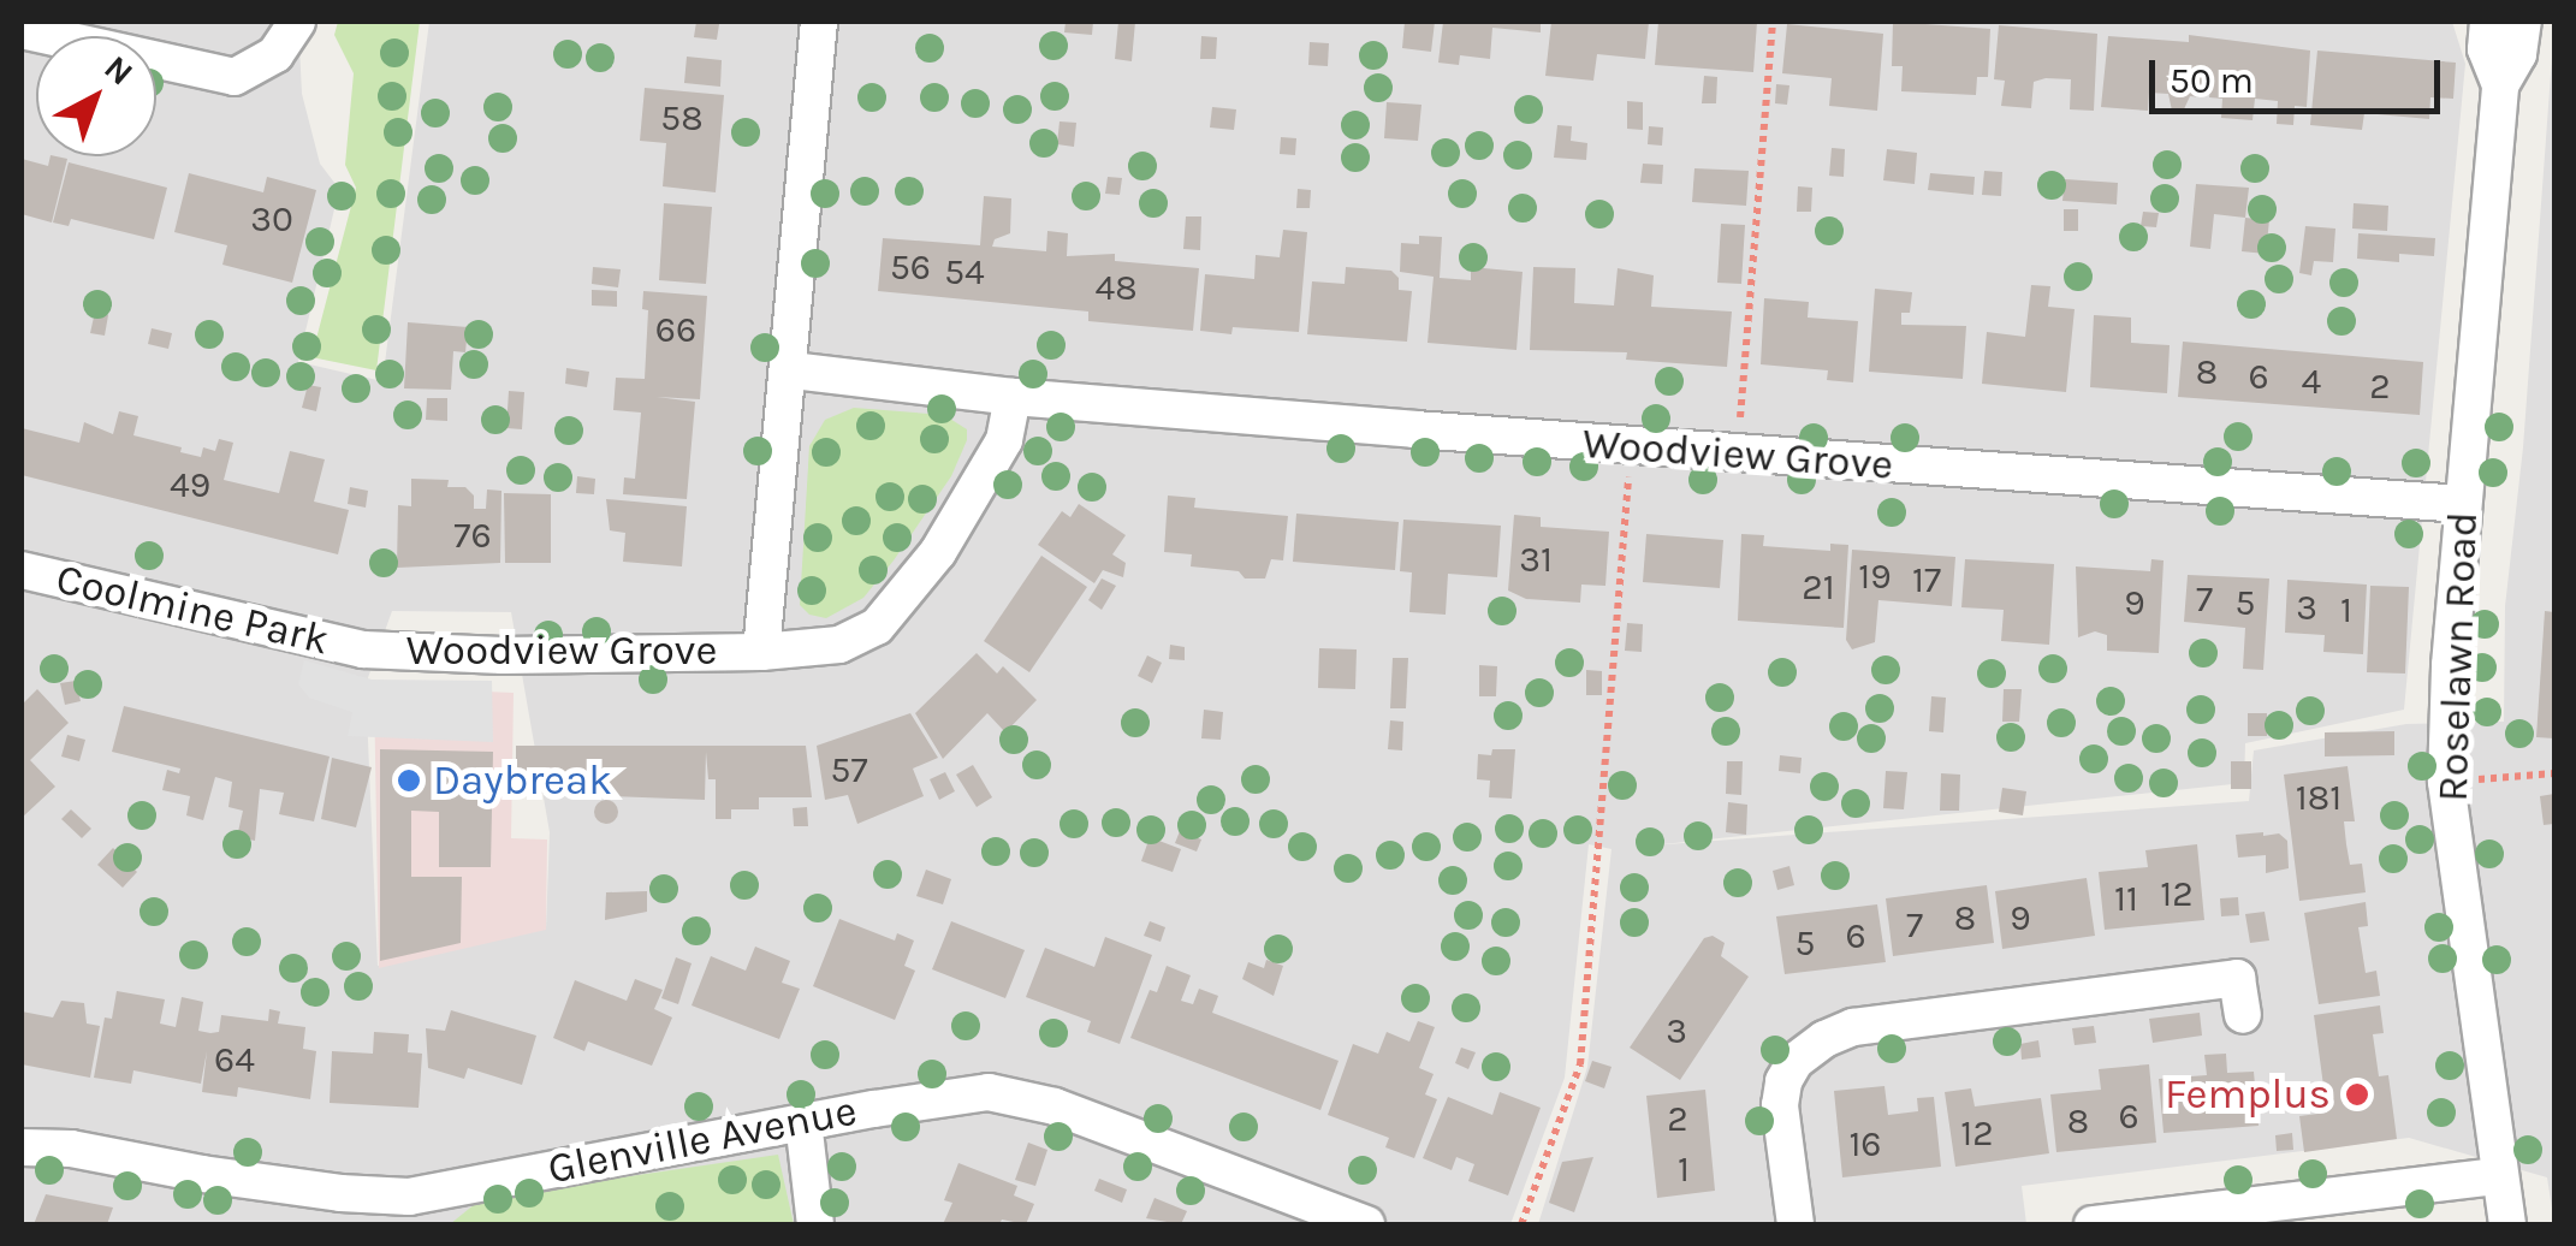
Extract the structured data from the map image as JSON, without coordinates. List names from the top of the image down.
{
  "streets": {
    "street": [
      "Woodview Grove",
      "Coolmine Park",
      "Roselawn Road",
      "Glenville Avenue"
    ]
  },
  "crossings": [
    ["Woodview Grove", "Coolmine Park"],
    ["Woodview Grove", "Roselawn Road"]
  ],
  "places": ["Daybreak", "Femplus"],
  "house_numbers": [
    "58",
    "30",
    "56",
    "54",
    "48",
    "66",
    "8",
    "6",
    "4",
    "2",
    "49",
    "76",
    "31",
    "19",
    "17",
    "21",
    "7",
    "9",
    "5",
    "3",
    "1",
    "57",
    "181",
    "12",
    "11",
    "8",
    "9",
    "7",
    "6",
    "5",
    "3",
    "64",
    "6",
    "2",
    "8",
    "12",
    "16",
    "1"
  ],
  "scale_bar": "50 m",
  "north": "top right"
}
